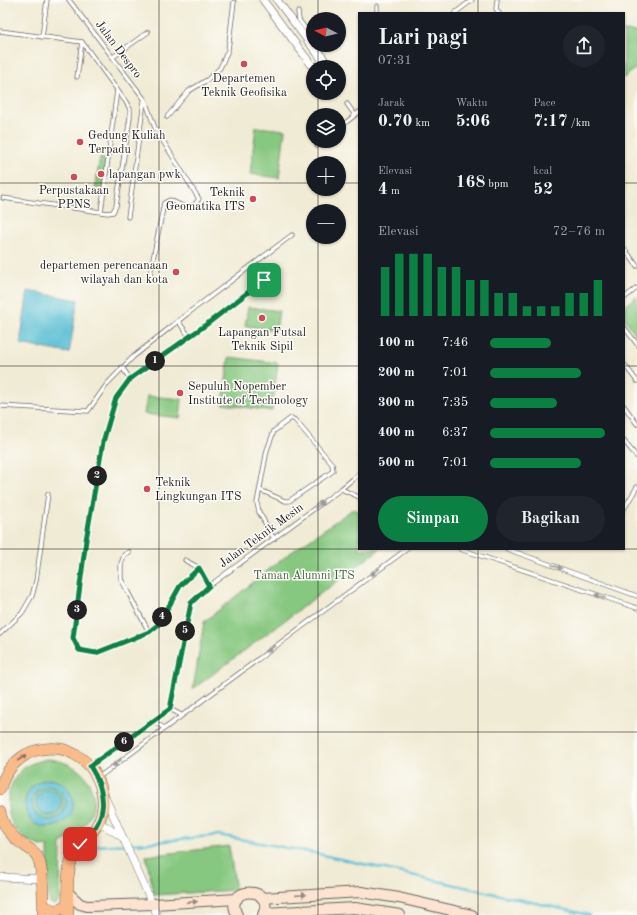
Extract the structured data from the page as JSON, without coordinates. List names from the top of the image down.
{
  "streets": {
    "lane": ["Jalan Despro", "Jalan Teknik Mesin"]
  },
  "parks": ["Taman Alumni ITS"],
  "places": [
    "Departemen Teknik Geofisika",
    "Gedung Kuliah Terpadu",
    "lapangan pwk",
    "Perpustakaan PPNS",
    "Teknik Geomatika ITS",
    "departemen perencanaan wilayah dan kota",
    "Lapangan Futsal Teknik Sipil",
    "Sepuluh Nopember Institute of Technology",
    "Teknik Lingkungan ITS"
  ],
  "north": "left",
  "page": {
    "map_buttons": ["+", "−"],
    "heading": ["Lari pagi", "07:31"],
    "stats": [
      ["Jarak", "0.70 km"],
      ["Waktu", "5:06"],
      ["Pace", "7:17 /km"],
      ["Elevasi", "4 m"],
      ["168 bpm"],
      ["kcal", "52"]
    ],
    "chart": ["Elevasi", "72–76 m"],
    "list": [
      {
        "name": "100 m",
        "note": "7:46"
      },
      {
        "name": "200 m",
        "note": "7:01"
      },
      {
        "name": "300 m",
        "note": "7:35"
      },
      {
        "name": "400 m",
        "note": "6:37"
      },
      {
        "name": "500 m",
        "note": "7:01"
      }
    ],
    "pins": [
      "1",
      "2",
      "3",
      "4",
      "5",
      "6"
    ],
    "buttons": ["Simpan", "Bagikan"]
  }
}
